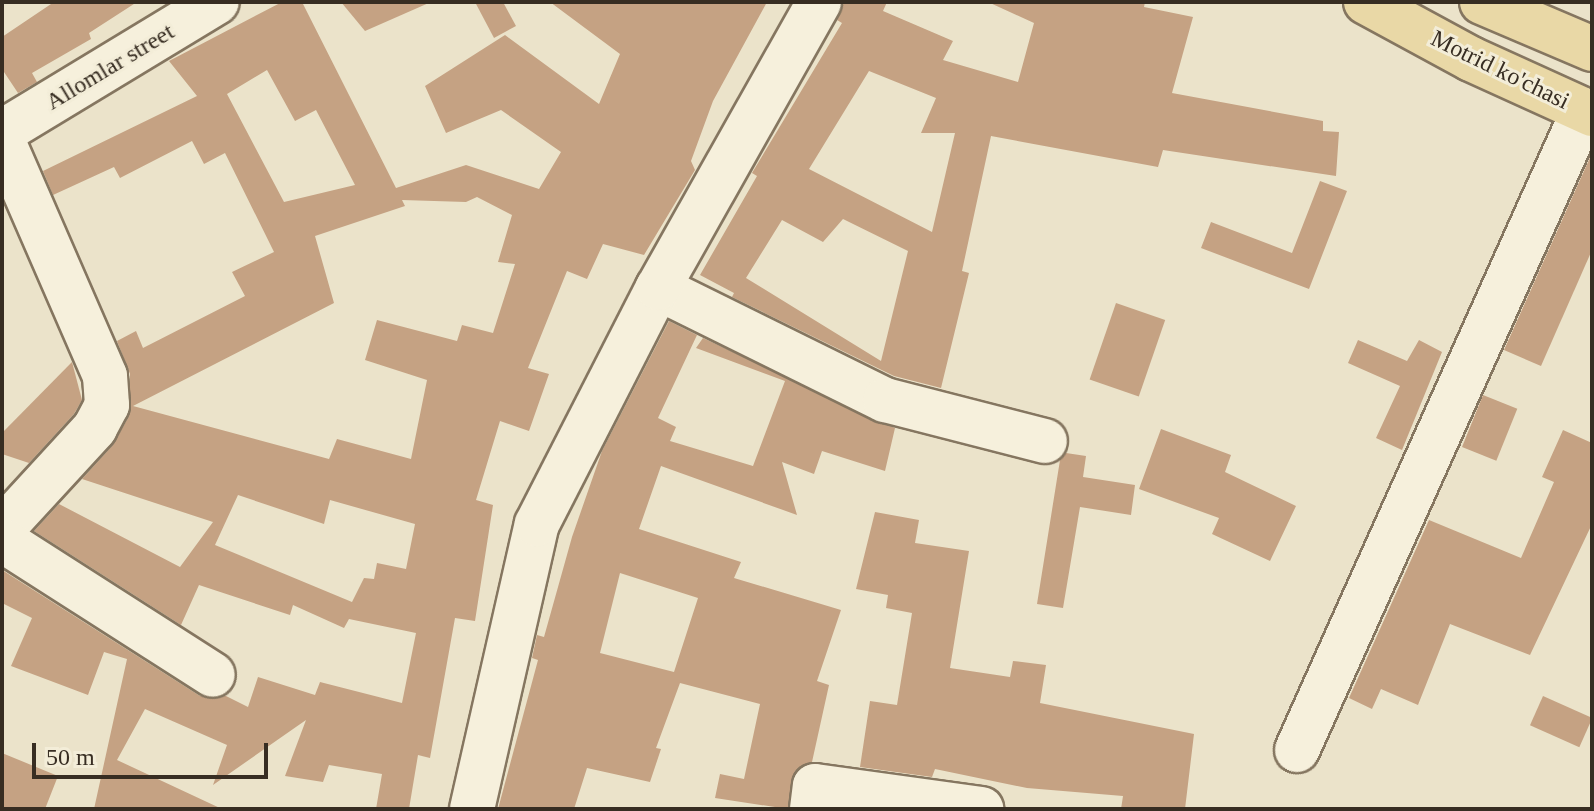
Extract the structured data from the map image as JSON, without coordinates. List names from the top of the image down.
{
  "streets": {
    "main road": ["Motrid ko'chasi"],
    "street": ["Allomlar street"]
  },
  "scale_bar": "50 m"
}
